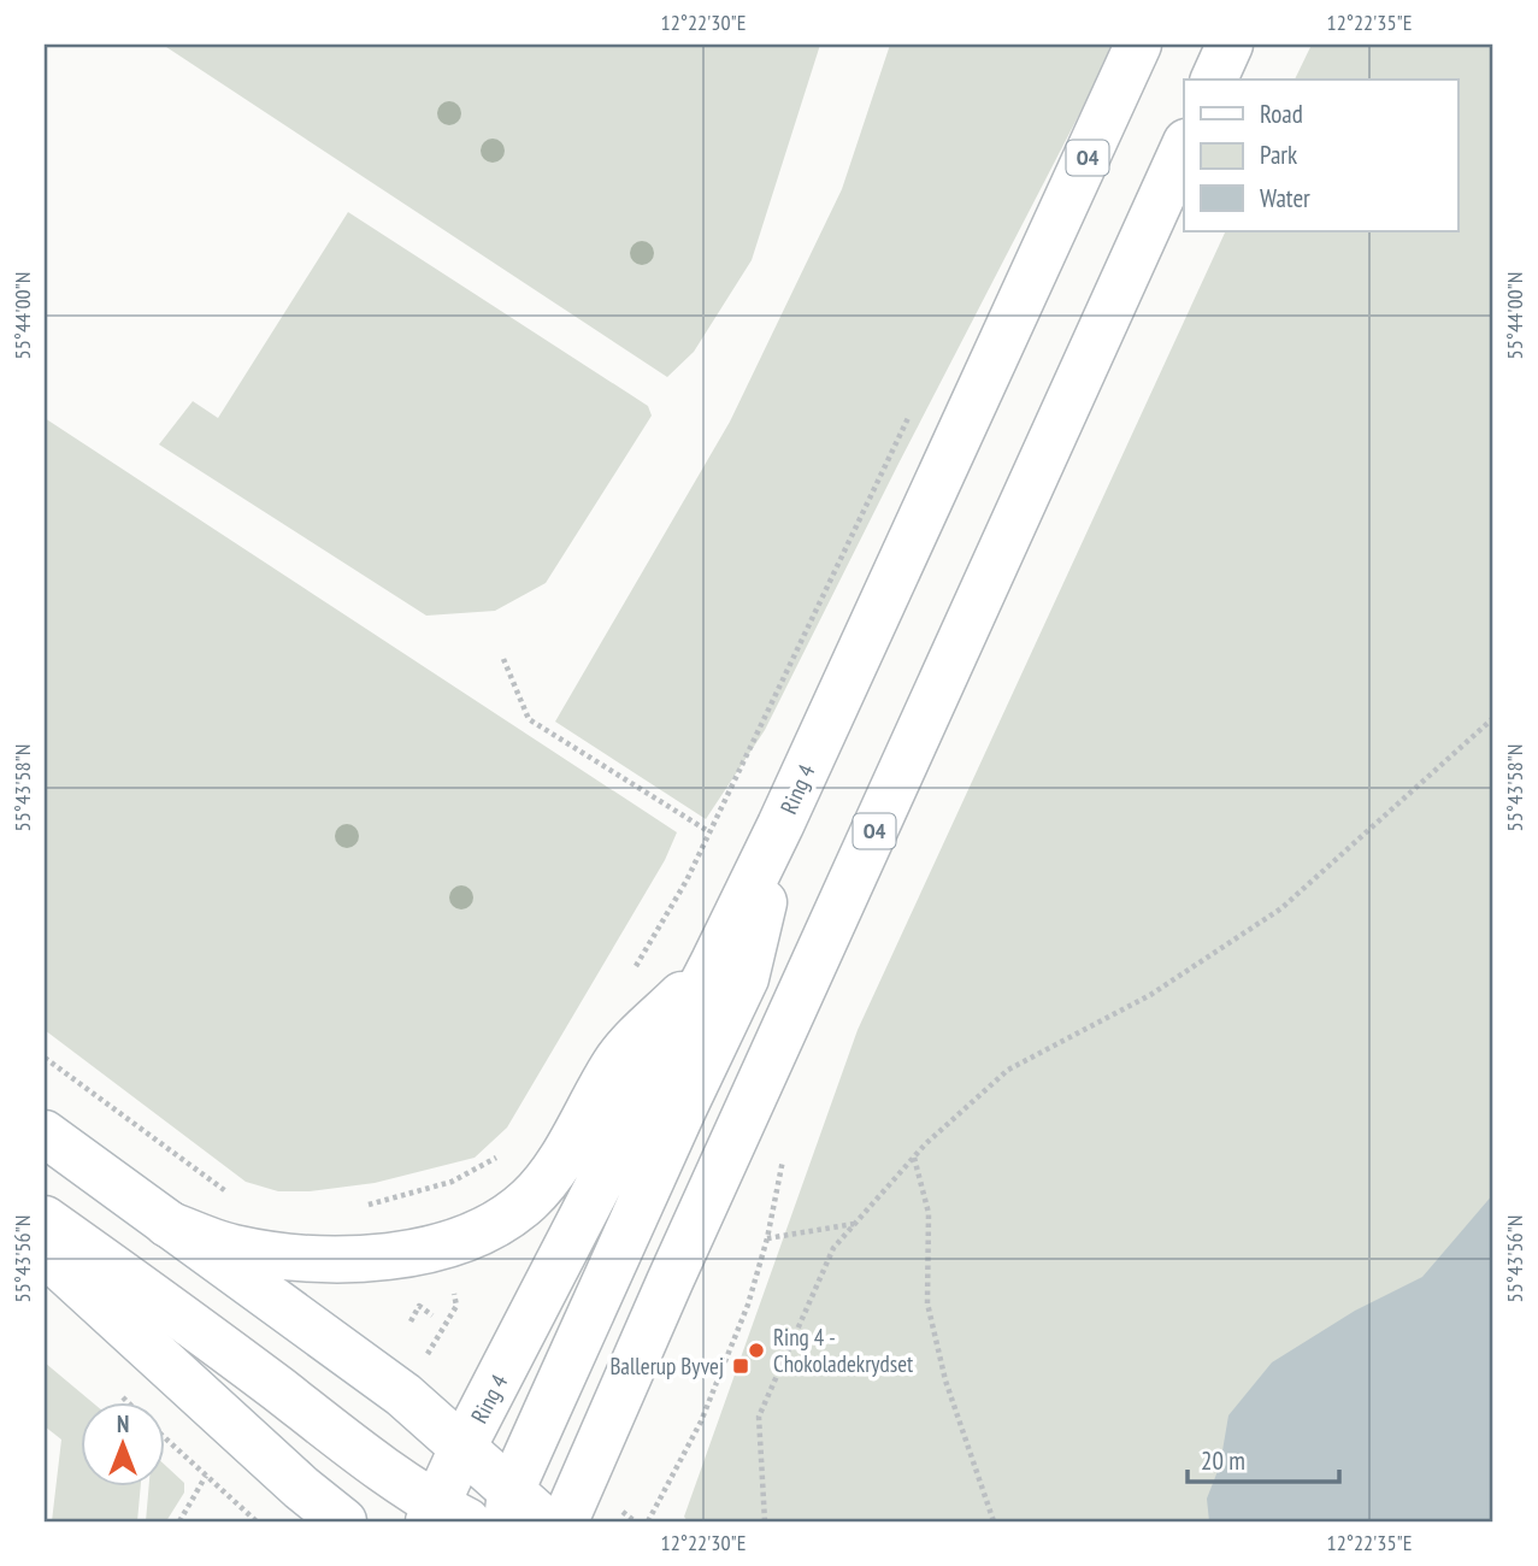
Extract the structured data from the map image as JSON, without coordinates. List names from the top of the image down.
{
  "streets": {
    "main road": ["O4", "Ring 4"]
  },
  "places": {
    "other": ["Ring 4 - Chokoladekrydset"],
    "transit": ["Ballerup Byvej"]
  },
  "legend": ["Road", "Park", "Water"],
  "scale_bar": "20 m",
  "north": "top",
  "coordinates": [
    "12°22'30\"E",
    "12°22'35\"E",
    "55°44'00\"N",
    "55°43'58\"N",
    "55°43'56\"N"
  ]
}
